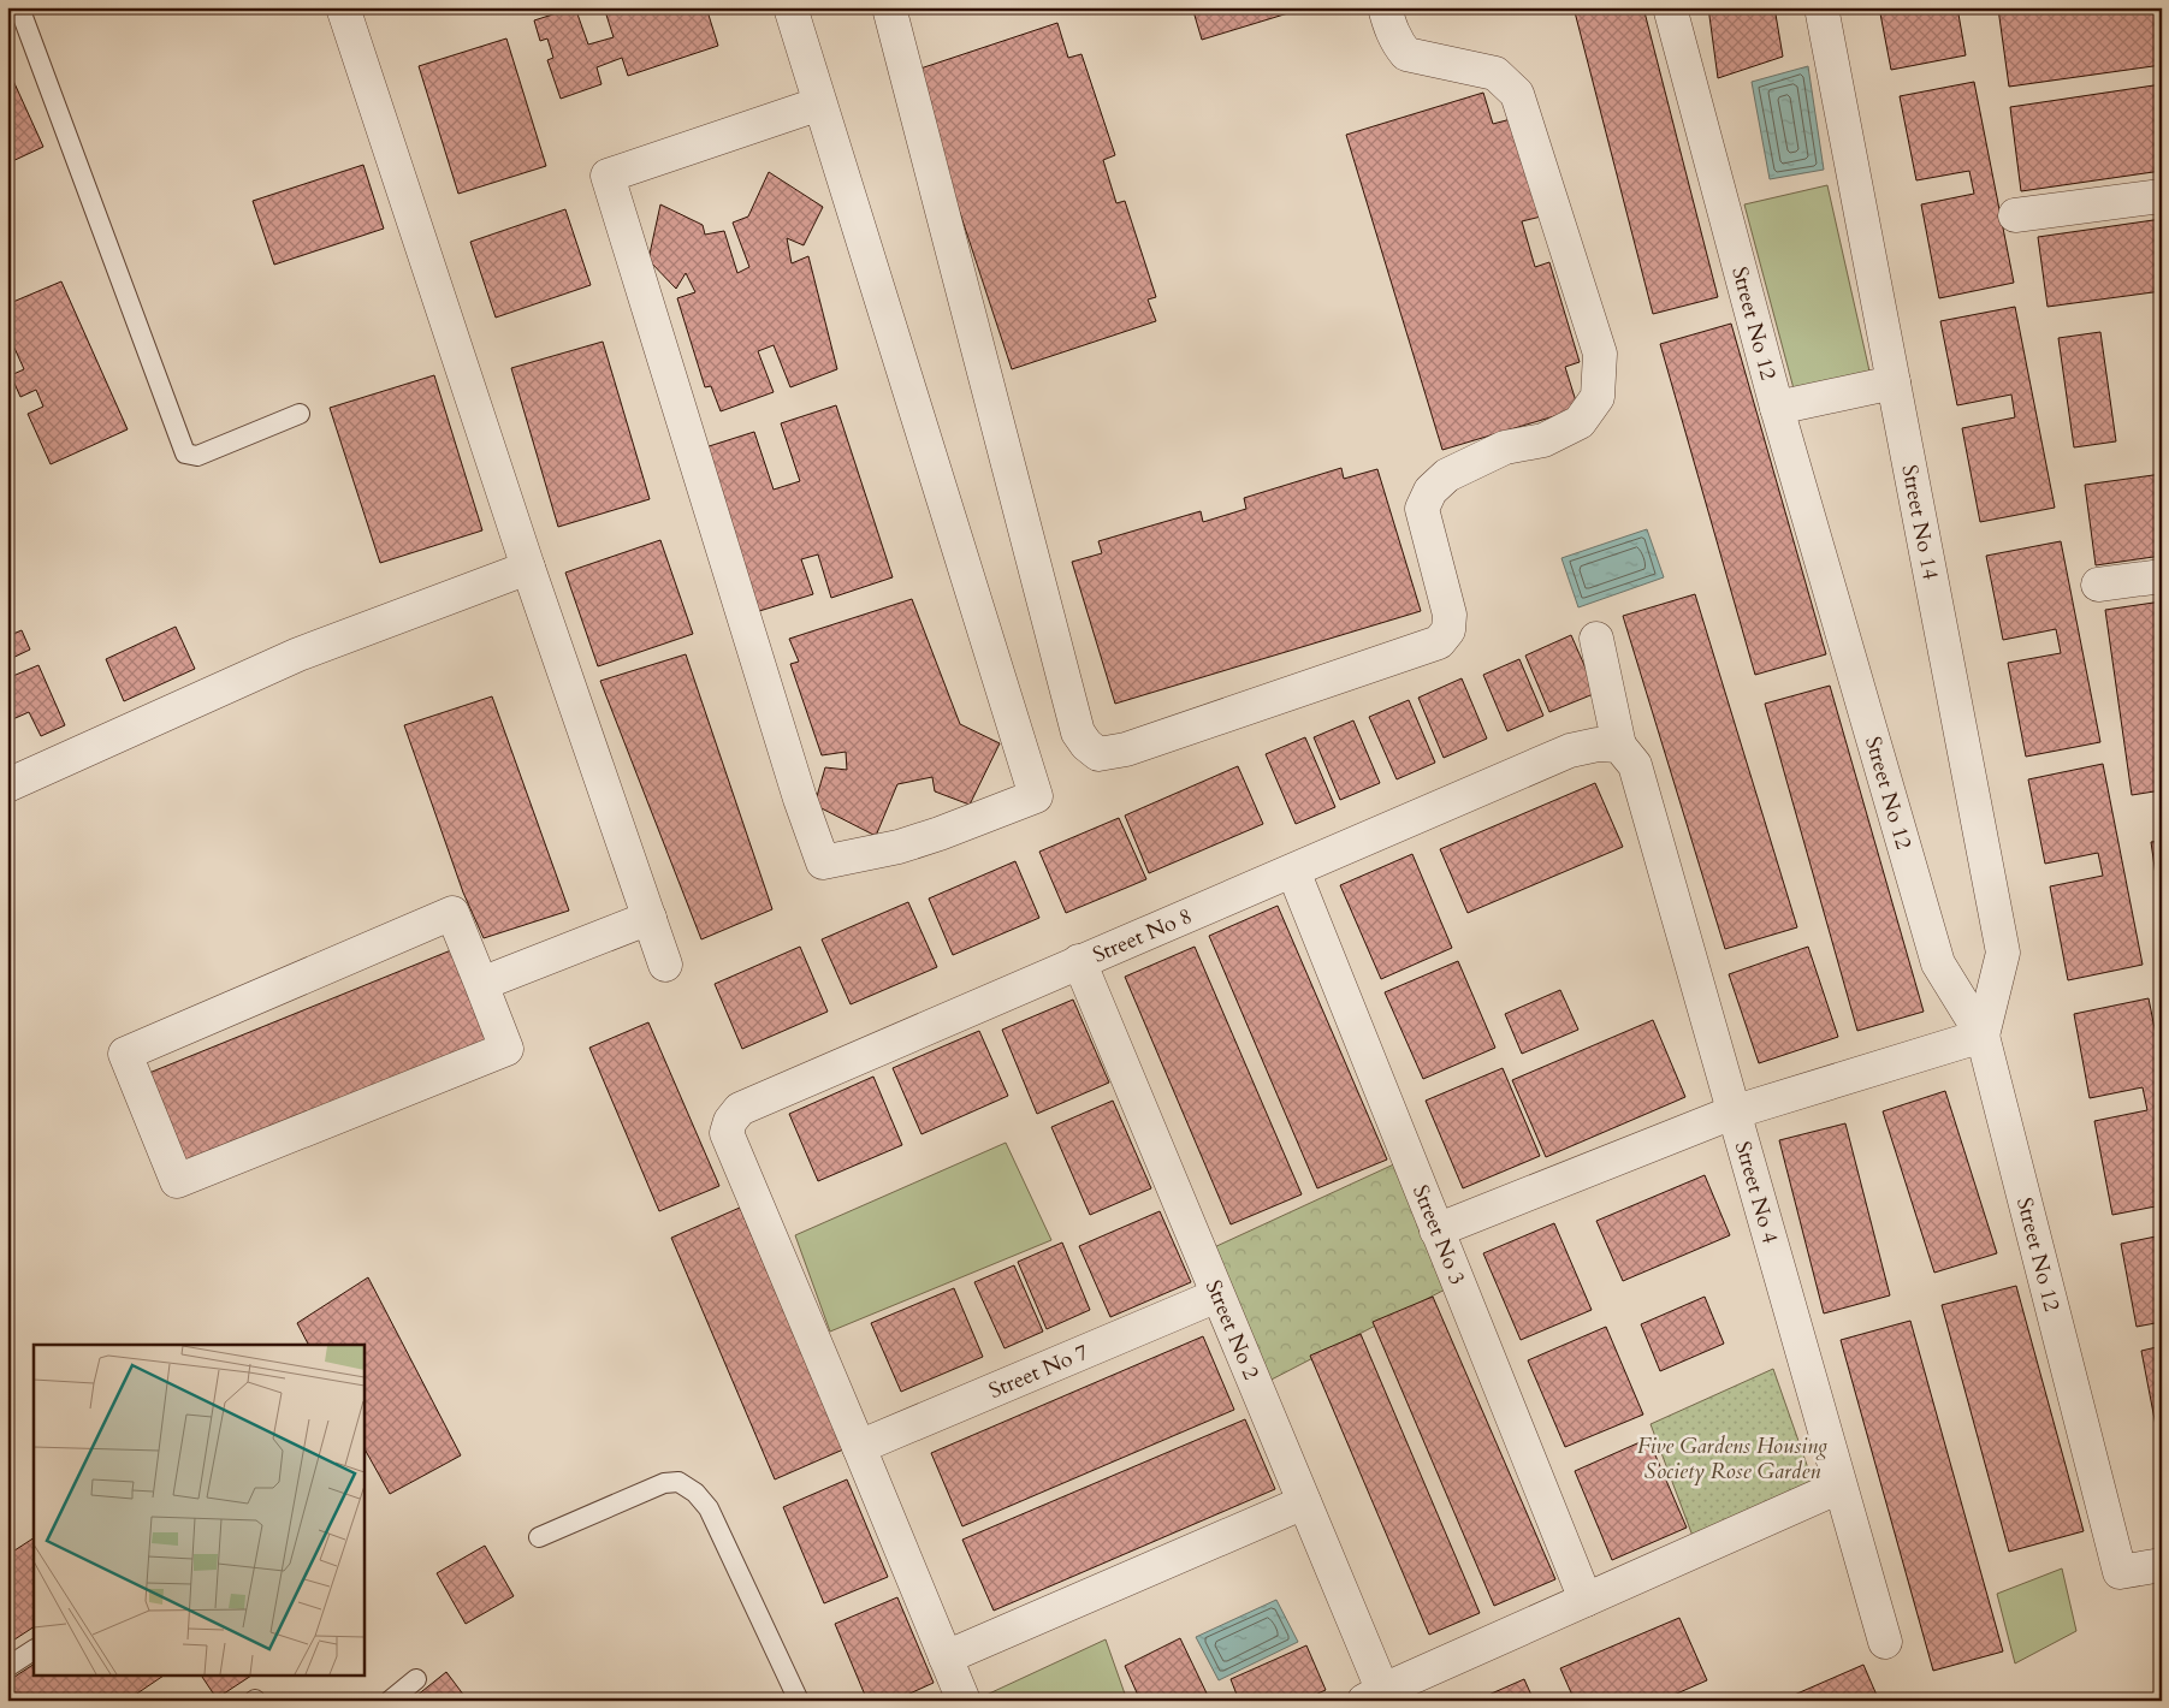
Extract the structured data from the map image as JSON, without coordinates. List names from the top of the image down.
{
  "streets": {
    "street": [
      "Street No 12",
      "Street No 14",
      "Street No 8",
      "Street No 4",
      "Street No 3",
      "Street No 2",
      "Street No 7"
    ]
  },
  "crossings": [
    ["Street No 12", "Street No 14"],
    ["Street No 8", "Street No 4"],
    ["Street No 8", "Street No 3"],
    ["Street No 8", "Street No 2"],
    ["Street No 8", "Street No 7"],
    ["Street No 2", "Street No 7"]
  ],
  "parks": ["Five Gardens Housing Society Rose Garden"]
}
